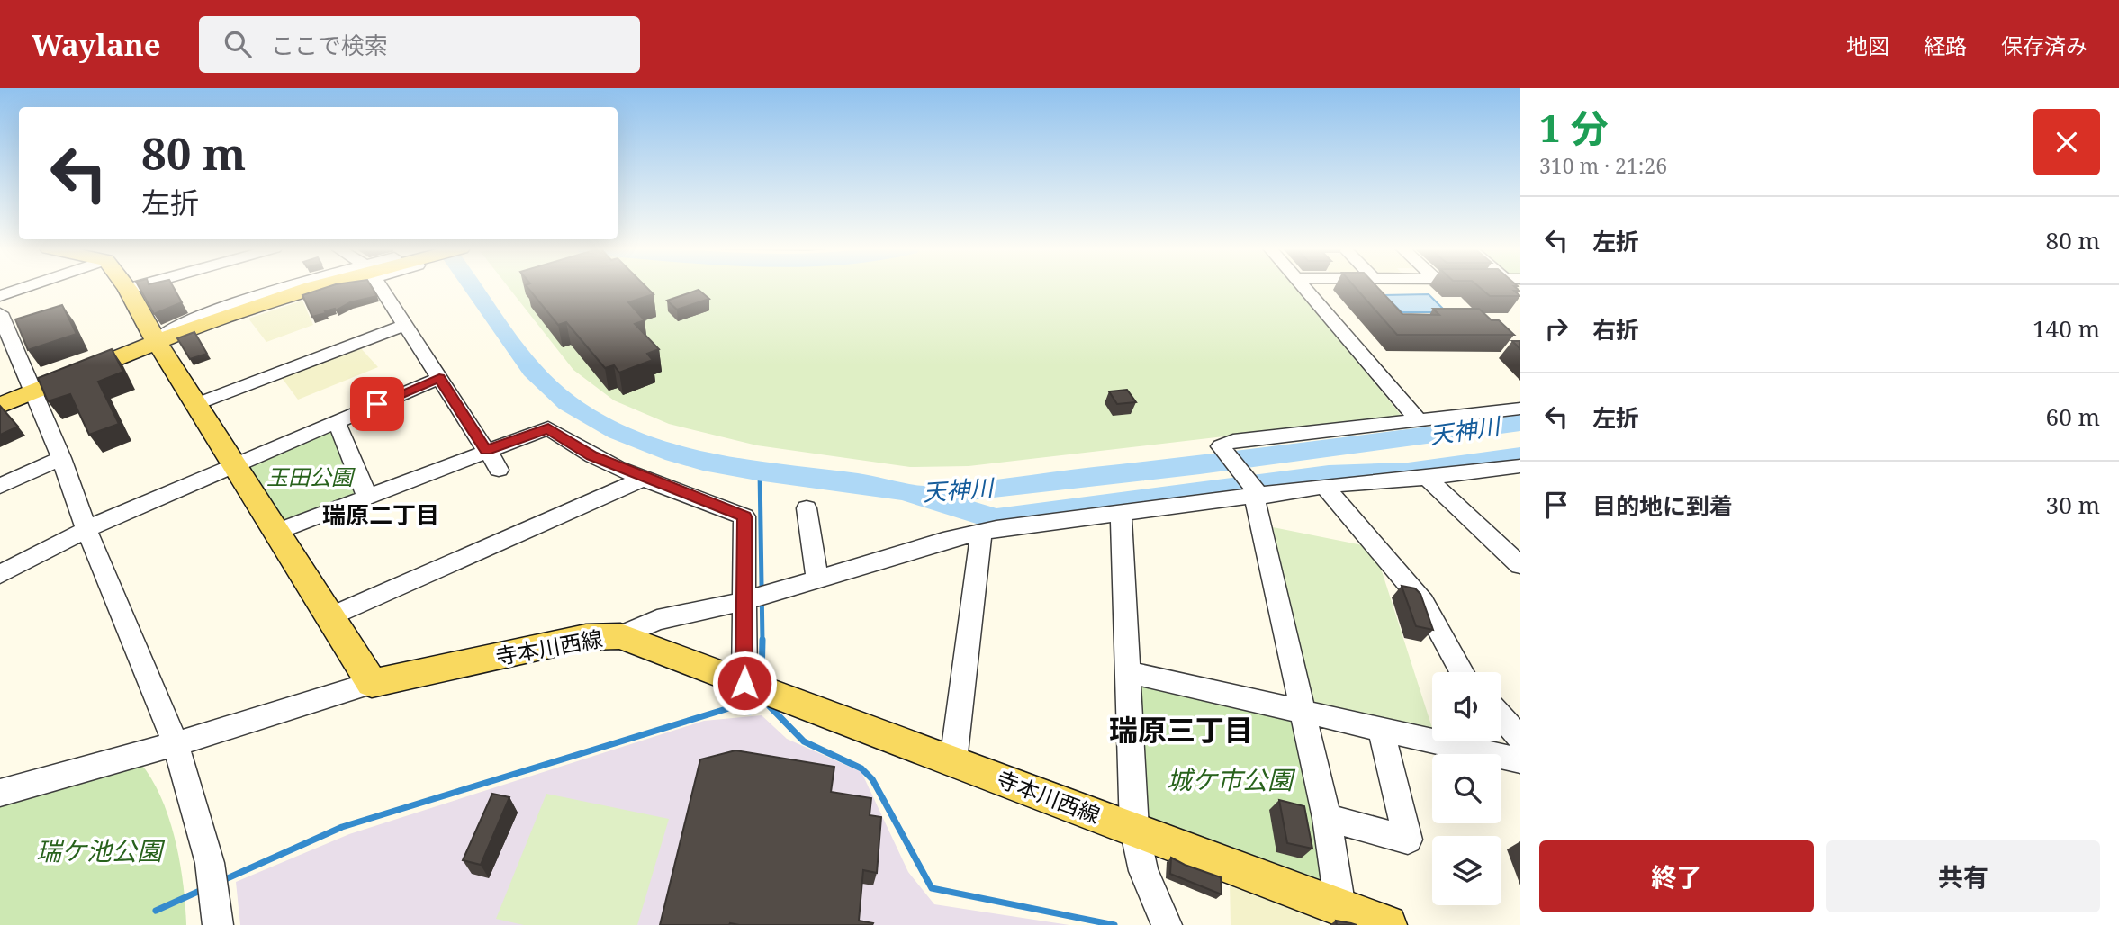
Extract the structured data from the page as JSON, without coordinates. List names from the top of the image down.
{
  "streets": {
    "main road": ["寺本川西線"]
  },
  "districts": ["瑞原二丁目", "瑞原三丁目"],
  "water": ["天神川"],
  "parks": ["玉田公園", "城ケ市公園", "瑞ケ池公園"],
  "page": {
    "header": "Waylane",
    "search": "ここで検索",
    "nav": ["地図", "経路", "保存済み"],
    "heading": ["1 分", "310 m · 21:26"],
    "turn": ["80 m", "左折"],
    "list": [
      {
        "name": "左折",
        "value": "80 m"
      },
      {
        "name": "右折",
        "value": "140 m"
      },
      {
        "name": "左折",
        "value": "60 m"
      },
      {
        "name": "目的地に到着",
        "value": "30 m"
      }
    ],
    "buttons": ["終了", "共有"]
  }
}
